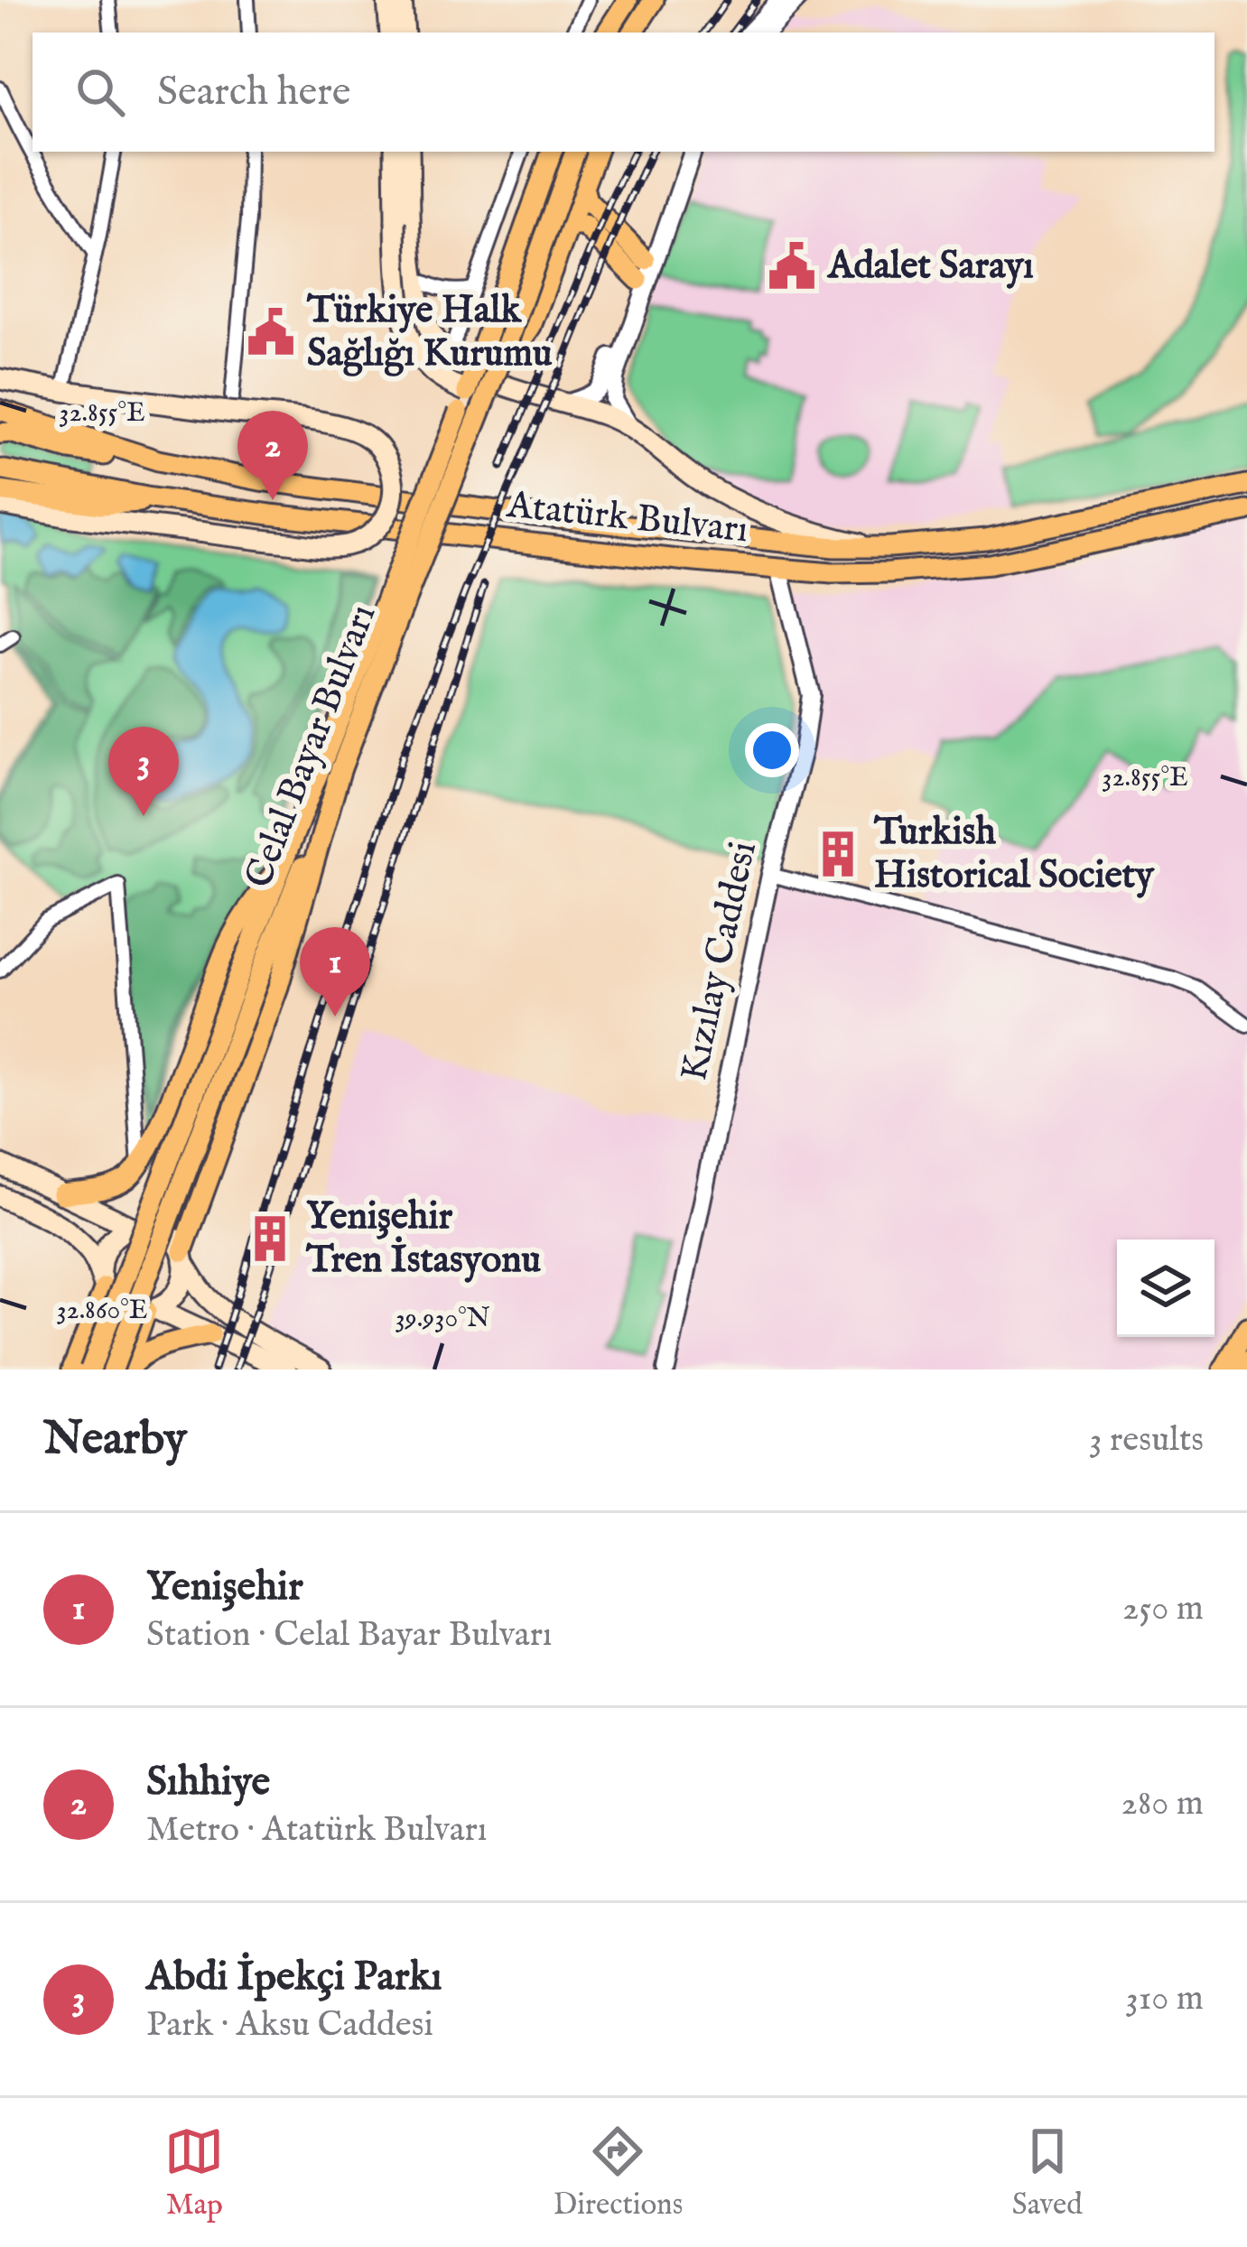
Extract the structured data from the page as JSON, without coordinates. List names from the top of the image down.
{
  "streets": {
    "main road": ["Atatürk Bulvarı", "Celal Bayar Bulvarı"],
    "street": ["Kızılay Caddesi"]
  },
  "crossings": [
    ["Atatürk Bulvarı", "Kızılay Caddesi"]
  ],
  "places": {
    "public building": ["Adalet Sarayı", "Türkiye Halk Sağlığı Kurumu"],
    "building": ["Turkish Historical Society", "Yenişehir Tren İstasyonu"]
  },
  "page": {
    "search": "Search here",
    "pins": ["2", "3", "1"],
    "heading": ["Nearby", "3 results"],
    "list": [
      {
        "mark": "1",
        "name": "Yenişehir",
        "note": "Station · Celal Bayar Bulvarı",
        "value": "250 m"
      },
      {
        "mark": "2",
        "name": "Sıhhiye",
        "note": "Metro · Atatürk Bulvarı",
        "value": "280 m"
      },
      {
        "mark": "3",
        "name": "Abdi İpekçi Parkı",
        "note": "Park · Aksu Caddesi",
        "value": "310 m"
      }
    ],
    "nav": ["Map", "Directions", "Saved"]
  },
  "coordinates": ["32.855°E", "32.860°E", "39.930°N"]
}
